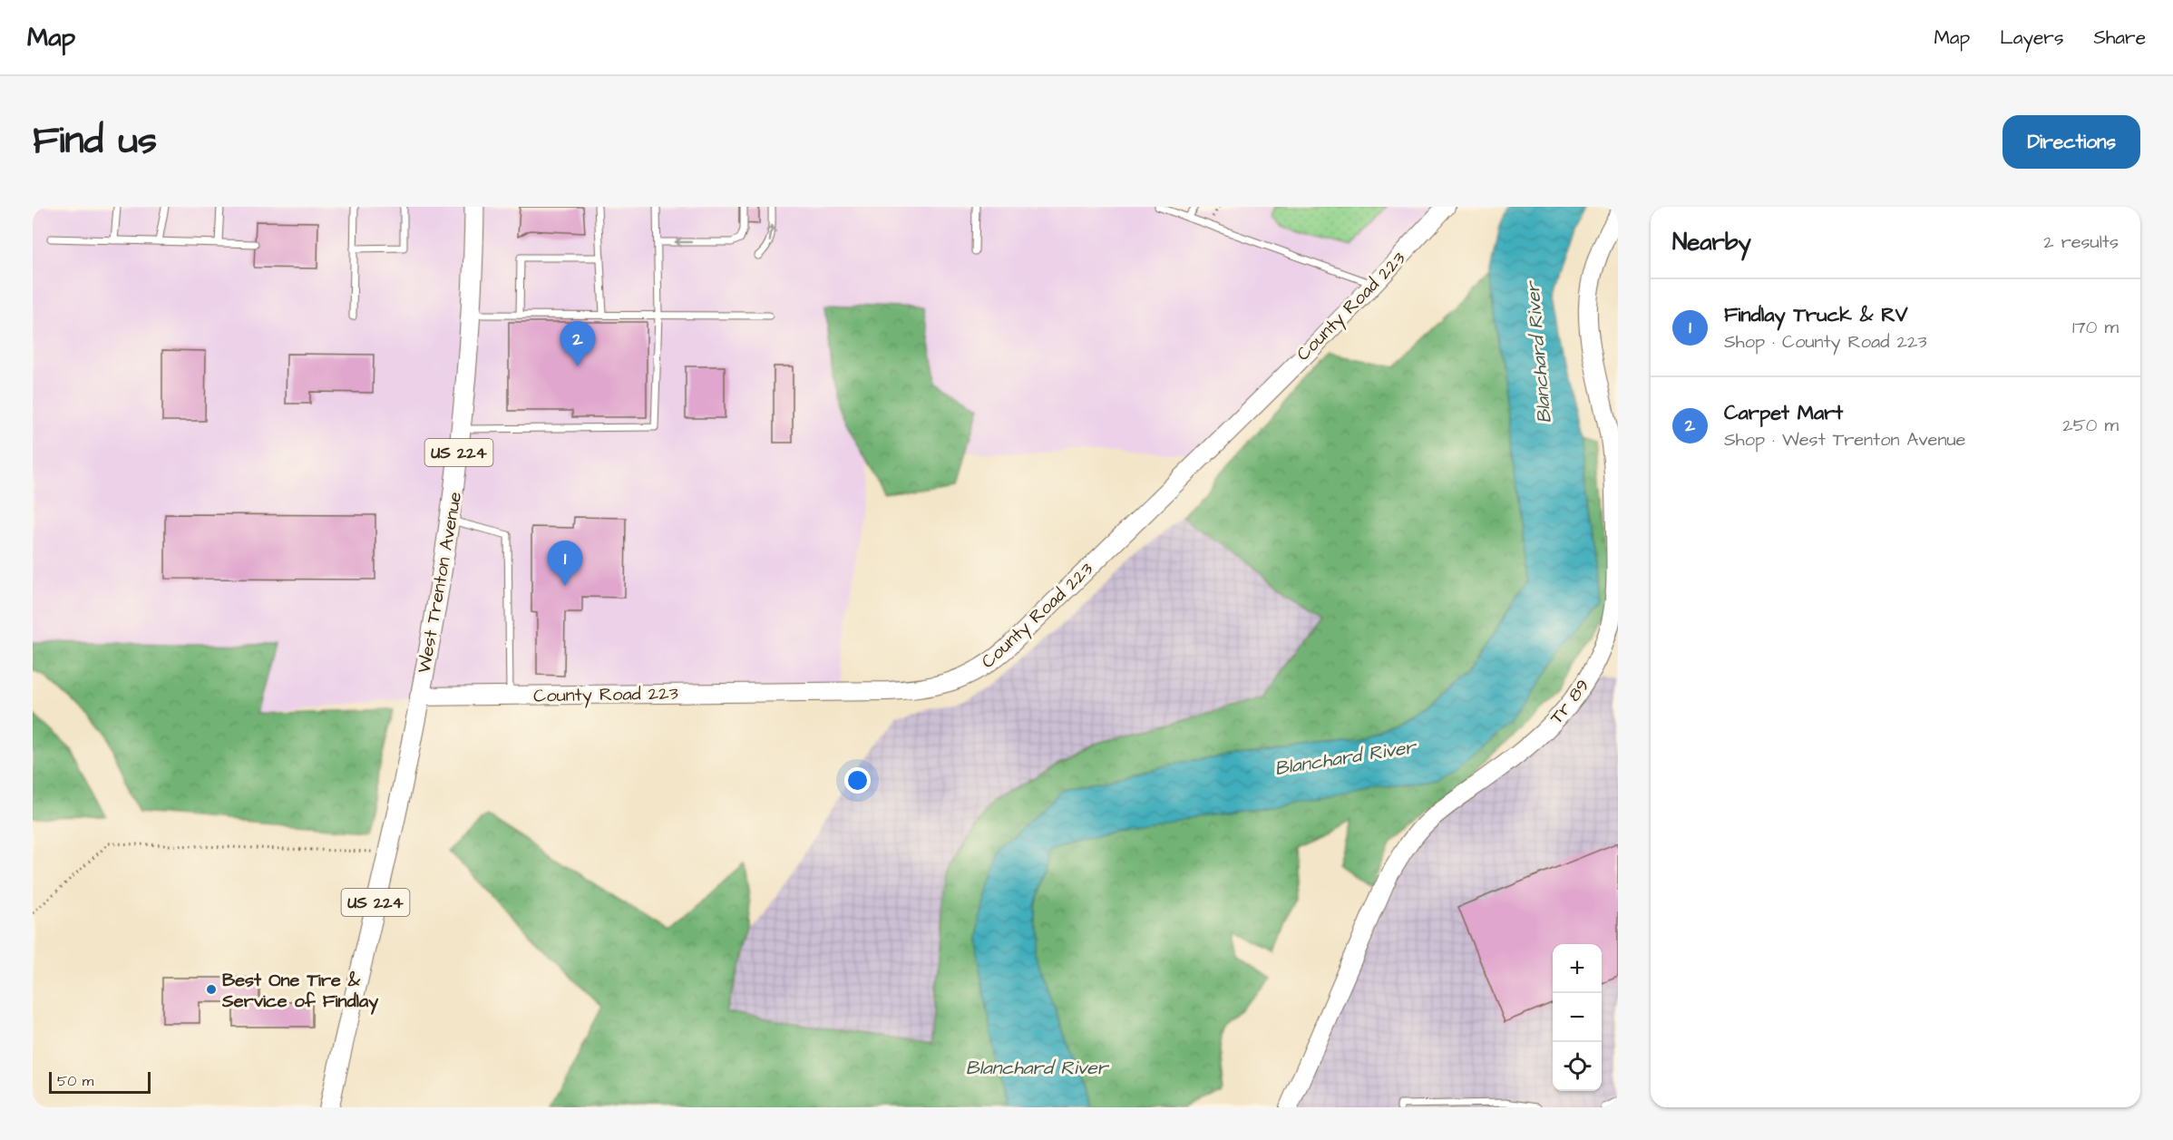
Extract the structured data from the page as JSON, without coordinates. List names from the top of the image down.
{
  "streets": {
    "main road": ["US 224", "West Trenton Avenue"],
    "street": ["County Road 223", "Tr 89"]
  },
  "crossings": [
    ["County Road 223", "US 224"],
    ["County Road 223", "West Trenton Avenue"],
    ["US 224", "West Trenton Avenue"]
  ],
  "water": ["Blanchard River"],
  "places": ["Best One Tire & Service of Findlay"],
  "scale_bar": "50 m",
  "page": {
    "header": "Map",
    "nav": ["Map", "Layers", "Share"],
    "title": "Find us",
    "buttons": "Directions",
    "heading": ["Nearby", "2 results"],
    "list": [
      {
        "mark": "1",
        "name": "Findlay Truck & RV",
        "note": "Shop · County Road 223",
        "value": "170 m"
      },
      {
        "mark": "2",
        "name": "Carpet Mart",
        "note": "Shop · West Trenton Avenue",
        "value": "250 m"
      }
    ],
    "pins": ["2", "1"],
    "map_buttons": ["+", "−"],
    "scale": "50 m"
  }
}
